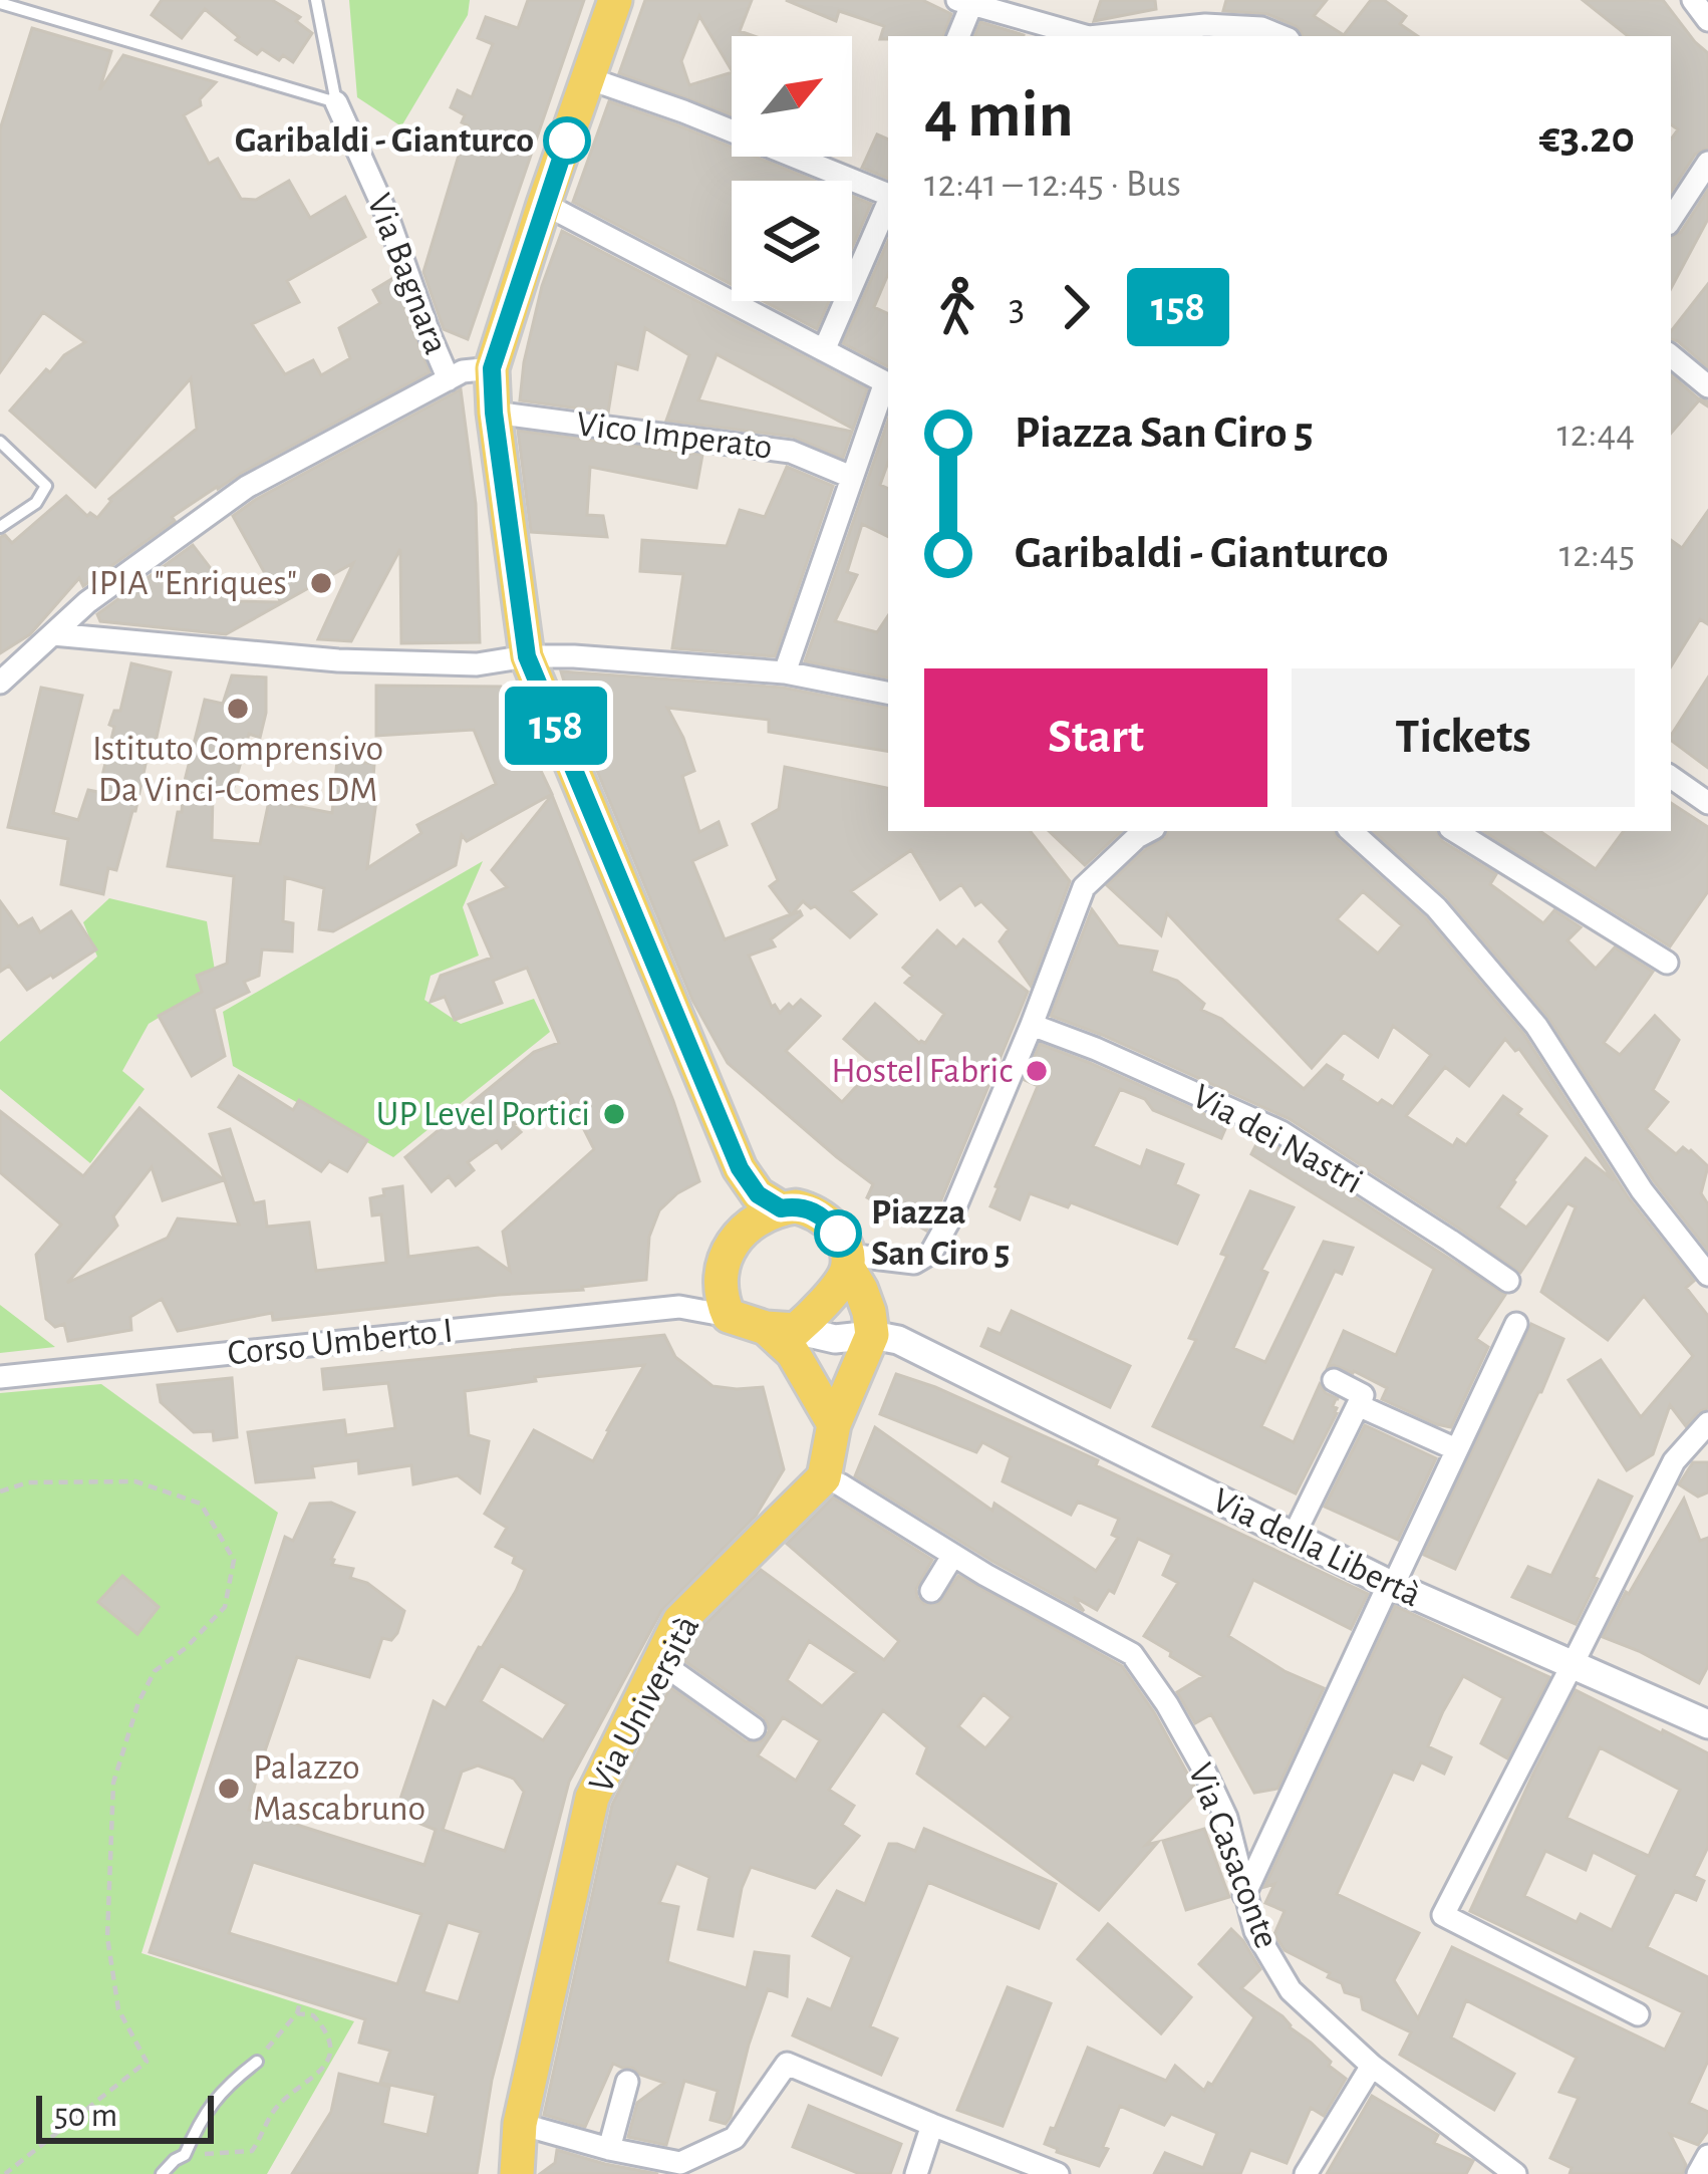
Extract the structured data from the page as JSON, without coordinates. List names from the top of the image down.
{
  "streets": {
    "main road": ["Via Università"],
    "street": [
      "Via Bagnara",
      "Vico Imperato",
      "Via dei Nastri",
      "Corso Umberto I",
      "Via della Libertà",
      "Via Casaconte"
    ]
  },
  "crossings": [
    ["Corso Umberto I", "Via della Libertà"],
    ["Via Università", "Via Casaconte"]
  ],
  "places": [
    "Garibaldi - Gianturco",
    "IPIA \"Enriques\"",
    "Istituto Comprensivo Da Vinci-Comes DM",
    "Hostel Fabric",
    "UP Level Portici",
    "Piazza San Ciro 5",
    "Palazzo Mascabruno"
  ],
  "lines": ["bus line 158"],
  "scale_bar": "50 m",
  "north": "top right",
  "page": {
    "on_map": "158",
    "heading": ["4 min", "12:41 – 12:45 · Bus", "€3.20"],
    "legs": ["3", "158"],
    "list": [
      {
        "name": "Piazza San Ciro 5",
        "value": "12:44"
      },
      {
        "name": "Garibaldi - Gianturco",
        "value": "12:45"
      }
    ],
    "buttons": ["Start", "Tickets"],
    "scale": "50 m"
  }
}
